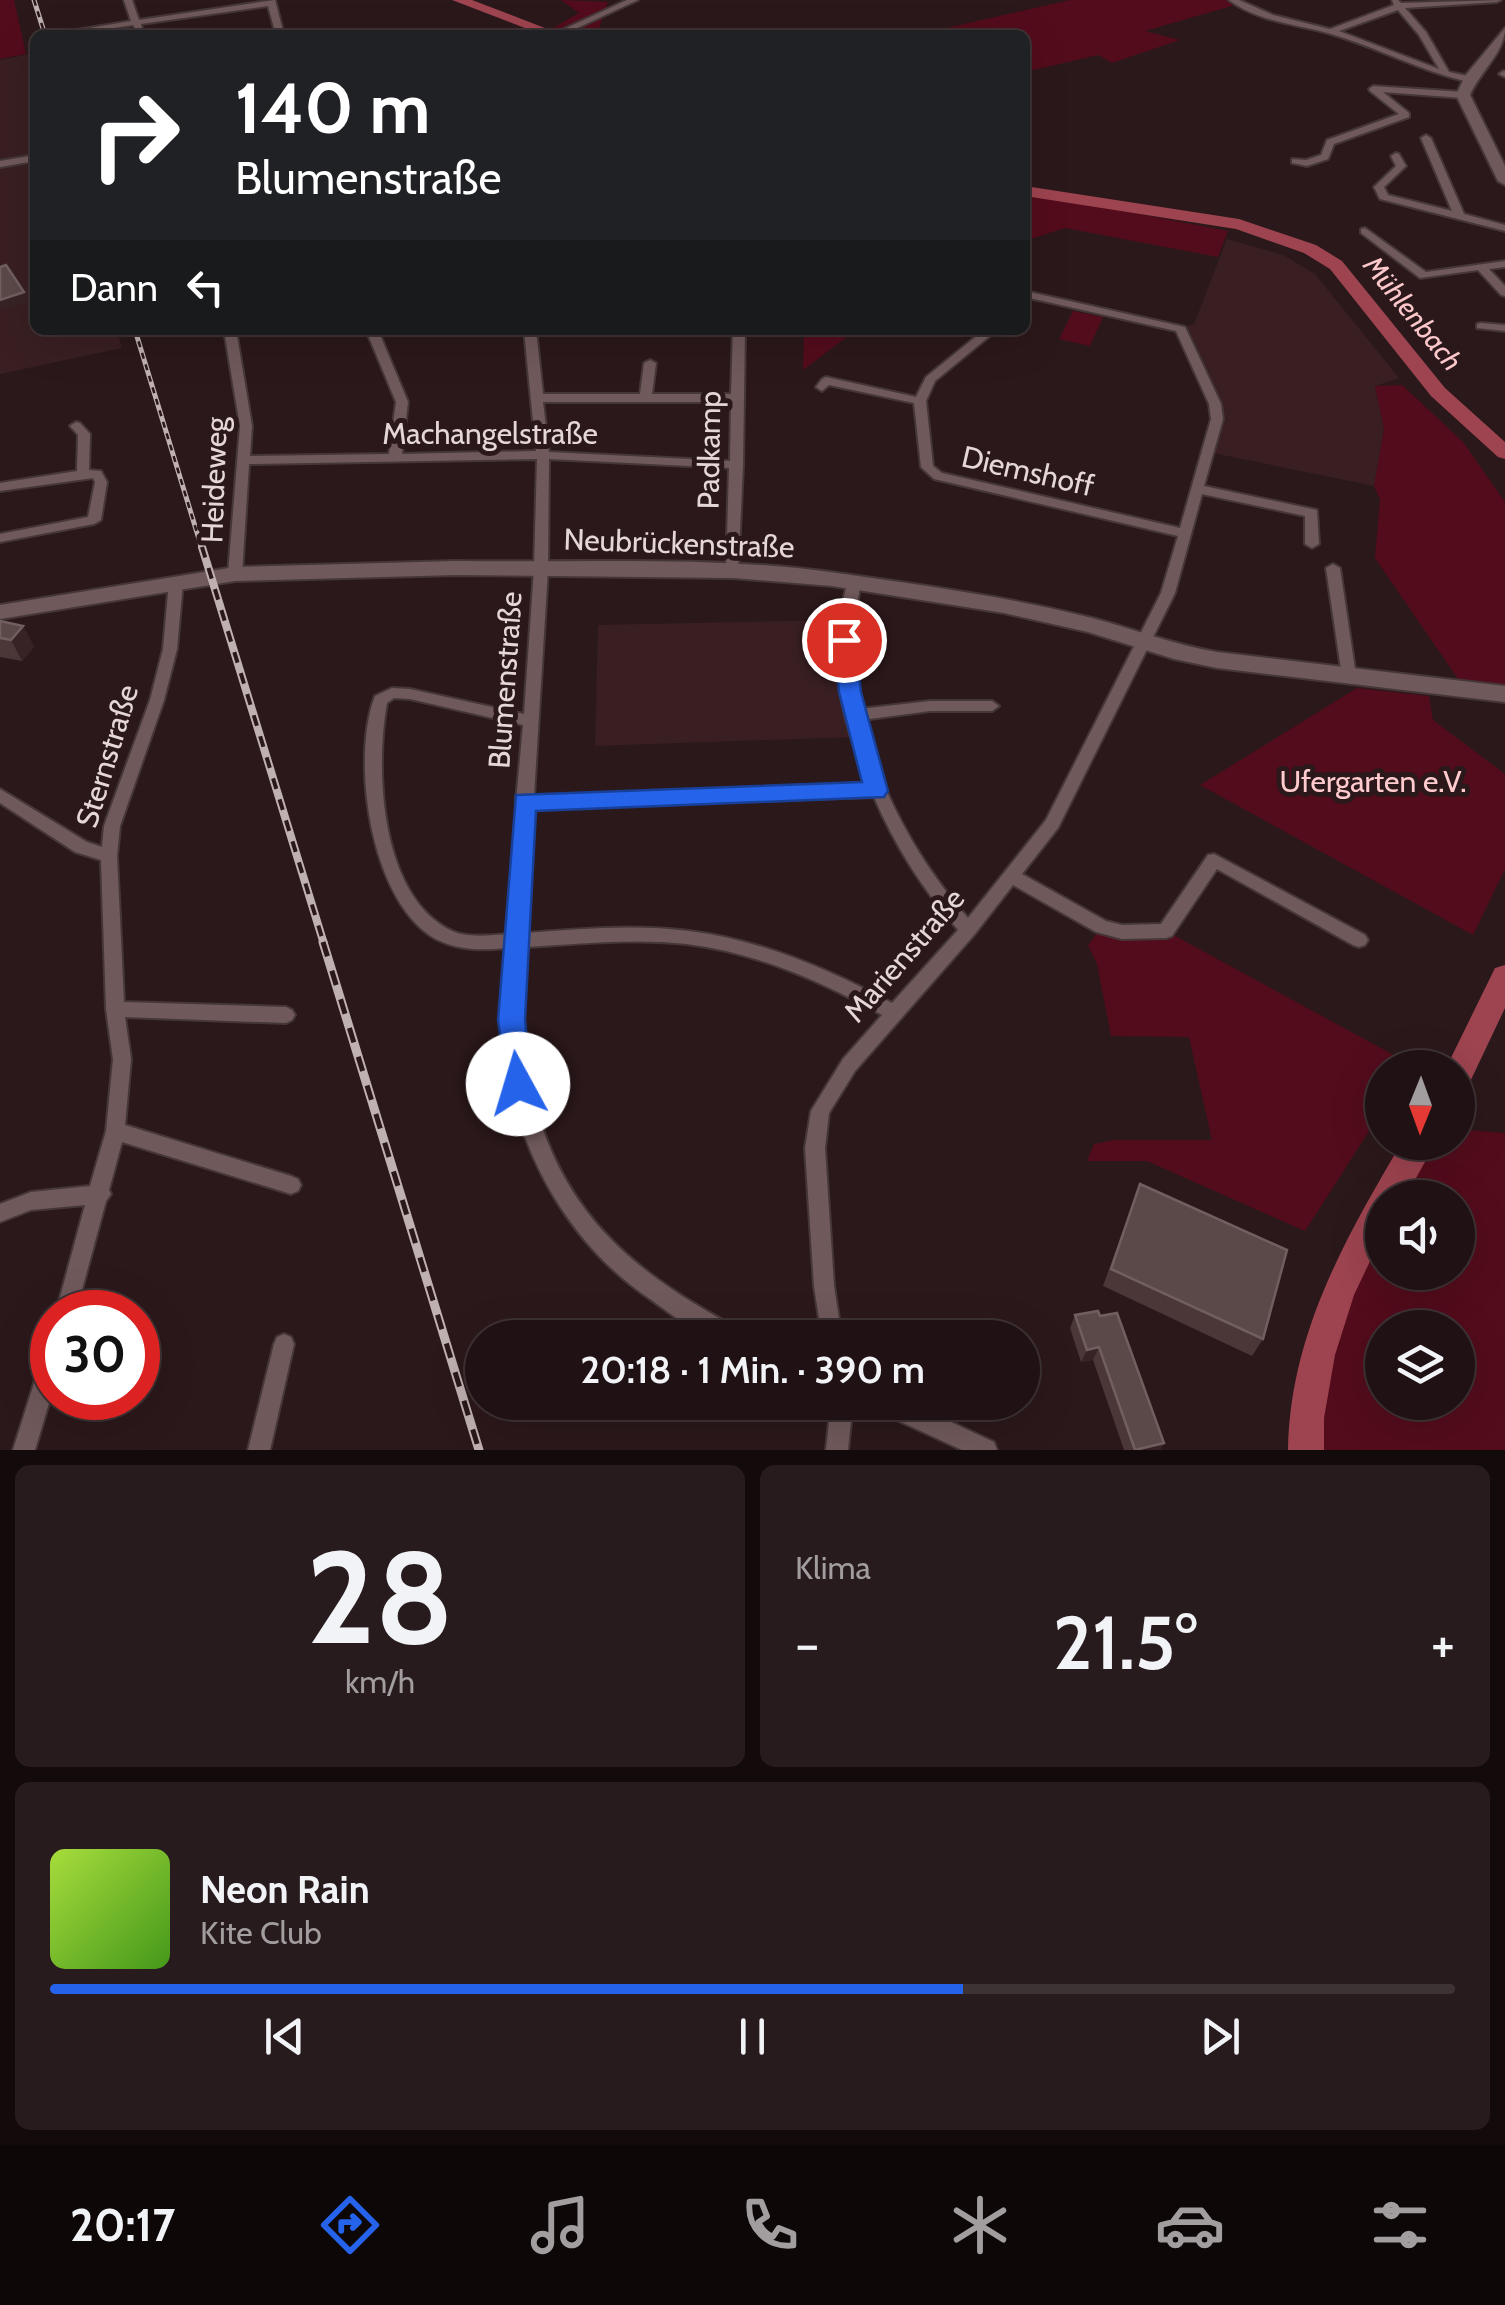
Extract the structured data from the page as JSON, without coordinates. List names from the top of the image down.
{
  "streets": {
    "street": [
      "Machangelstraße",
      "Padkamp",
      "Diemshoff",
      "Heideweg",
      "Neubrückenstraße",
      "Blumenstraße",
      "Sternstraße",
      "Marienstraße"
    ]
  },
  "crossings": [
    ["Machangelstraße", "Padkamp"],
    ["Machangelstraße", "Heideweg"],
    ["Machangelstraße", "Blumenstraße"],
    ["Padkamp", "Neubrückenstraße"],
    ["Heideweg", "Neubrückenstraße"],
    ["Neubrückenstraße", "Blumenstraße"],
    ["Neubrückenstraße", "Sternstraße"],
    ["Neubrückenstraße", "Marienstraße"]
  ],
  "water": ["Mühlenbach"],
  "parks": ["Ufergarten e.V."],
  "north": "bottom",
  "page": {
    "turn": ["140 m", "Blumenstraße"],
    "then": "Dann",
    "limit": "30",
    "trip": "20:18 · 1 Min. · 390 m",
    "tile": [
      ["28", "km/h"],
      "Klima"
    ],
    "heat": ["−", "21.5°", "+"],
    "song": ["Neon Rain", "Kite Club"],
    "tabs": "20:17"
  }
}
